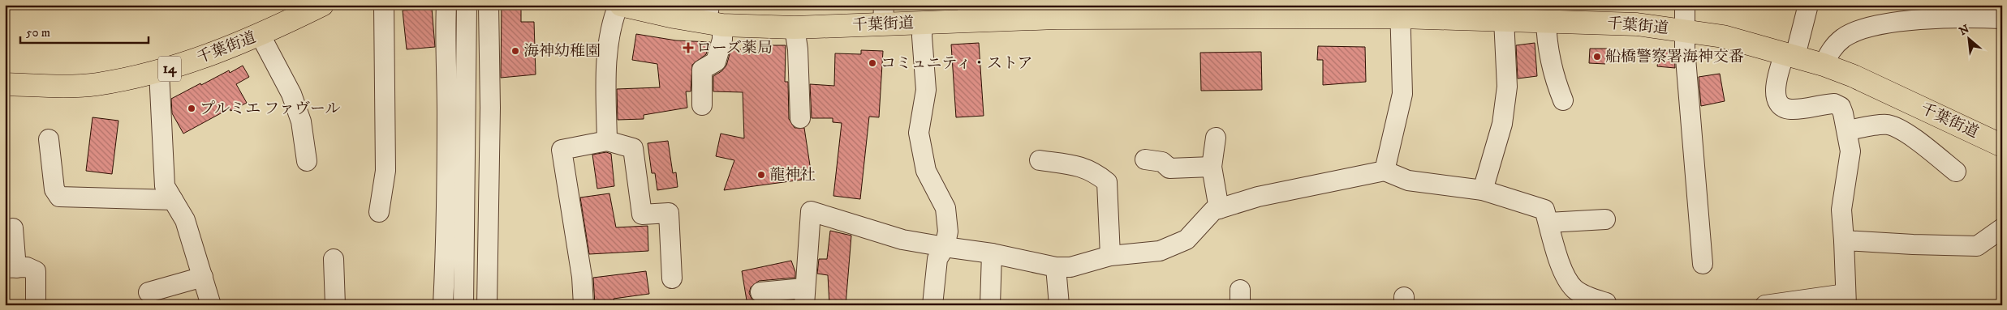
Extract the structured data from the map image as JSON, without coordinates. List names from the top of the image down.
{
  "streets": {
    "highway": ["千葉街道", "14"]
  },
  "places": {
    "health": ["ローズ薬局"],
    "other": [
      "海神幼稚園",
      "船橋警察署海神交番",
      "コミュニティ・ストア",
      "プルミエ ファヴール",
      "龍神社"
    ]
  },
  "scale_bar": "50 m",
  "north": "top left"
}
